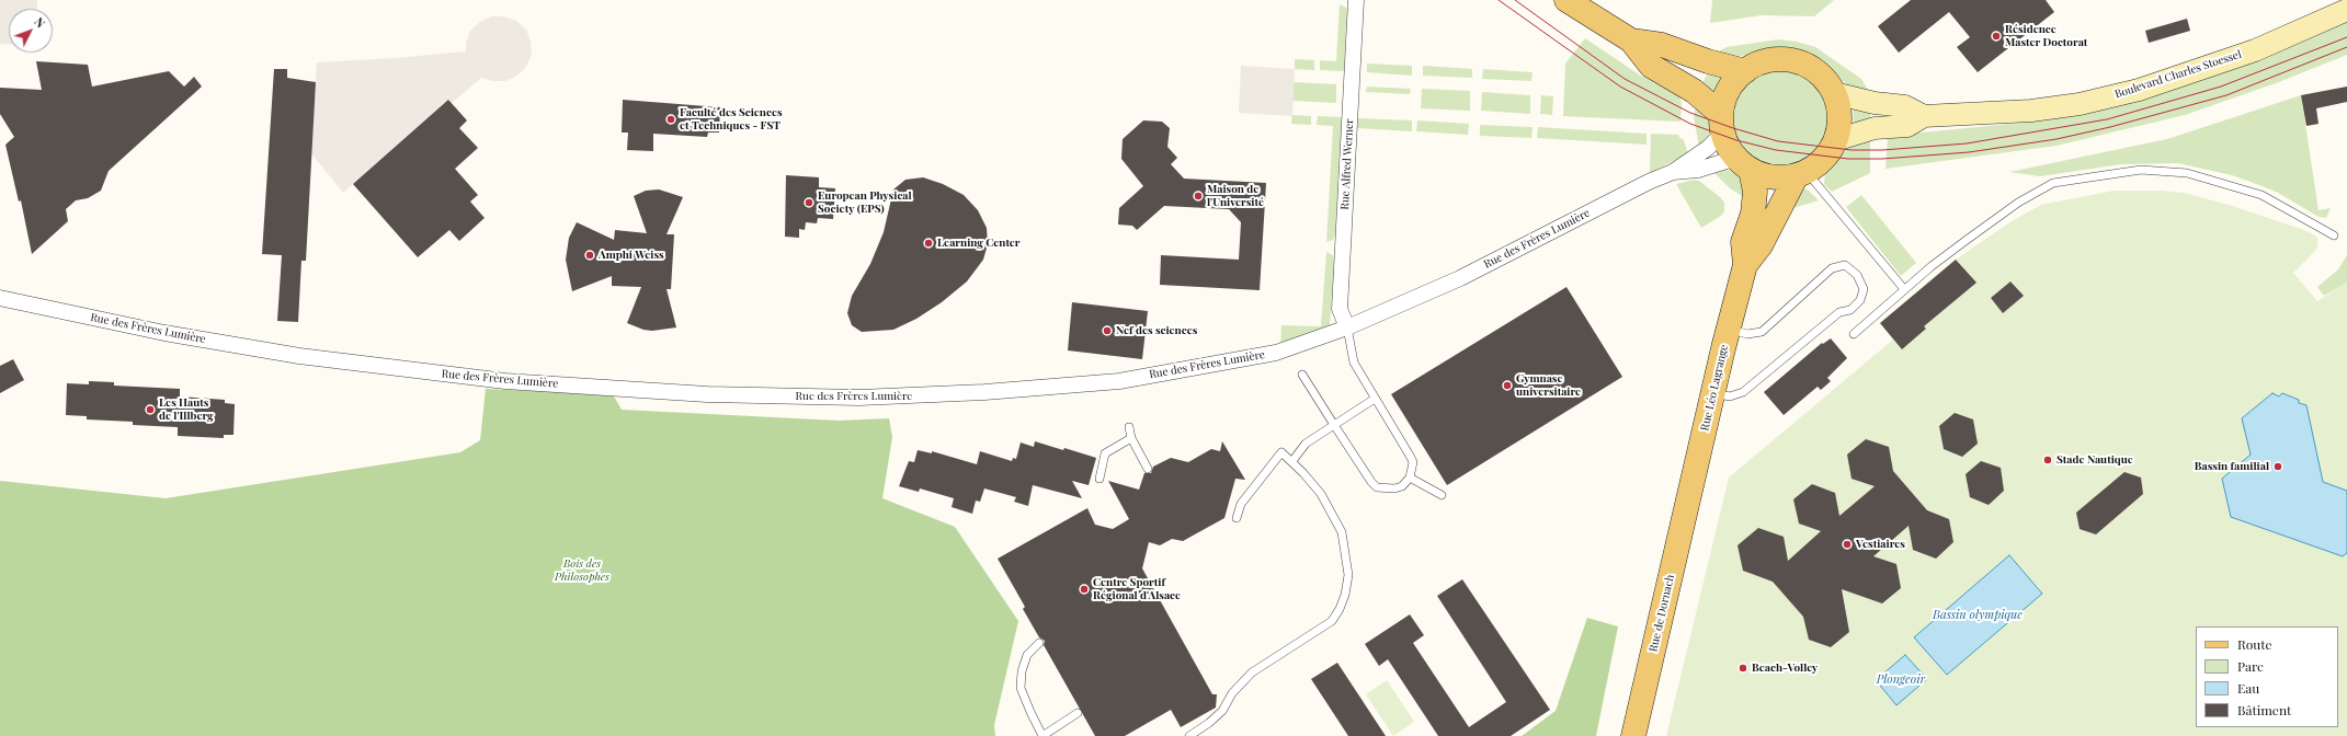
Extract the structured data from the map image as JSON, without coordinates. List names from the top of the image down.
{
  "streets": {
    "main road": ["Boulevard Charles Stoessel", "Rue Léo Lagrange", "Rue de Dornach"],
    "street": ["Rue Alfred Werner", "Rue des Frères Lumière"]
  },
  "crossings": [
    ["Boulevard Charles Stoessel", "Rue des Frères Lumière"],
    ["Boulevard Charles Stoessel", "Rue Léo Lagrange"],
    ["Rue Alfred Werner", "Rue des Frères Lumière"],
    ["Rue des Frères Lumière", "Rue Léo Lagrange"],
    ["Rue Léo Lagrange", "Rue de Dornach"]
  ],
  "water": ["Bassin olympique", "Plongeoir"],
  "parks": ["Bois des Philosophes"],
  "places": [
    "Résidence Master Doctorat",
    "Faculté des Sciences et Techniques - FST",
    "Maison de l'Université",
    "European Physical Society (EPS)",
    "Learning Center",
    "Amphi Weiss",
    "Nef des sciences",
    "Gymnase universitaire",
    "Les Hauts de l'Illberg",
    "Stade Nautique",
    "Bassin familial",
    "Vestiaires",
    "Centre Sportif Régional d'Alsace",
    "Beach-Volley"
  ],
  "legend": [
    "Route",
    "Parc",
    "Eau",
    "Bâtiment"
  ],
  "north": "top right"
}
